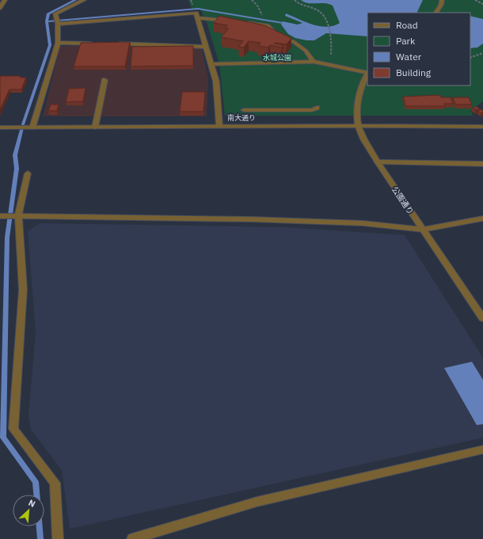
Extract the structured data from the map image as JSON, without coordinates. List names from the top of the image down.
{
  "streets": {
    "street": ["南大通り", "公園通り"]
  },
  "crossings": [
    ["南大通り", "公園通り"]
  ],
  "parks": ["水城公園"],
  "legend": [
    "Road",
    "Park",
    "Water",
    "Building"
  ],
  "north": "top right"
}
